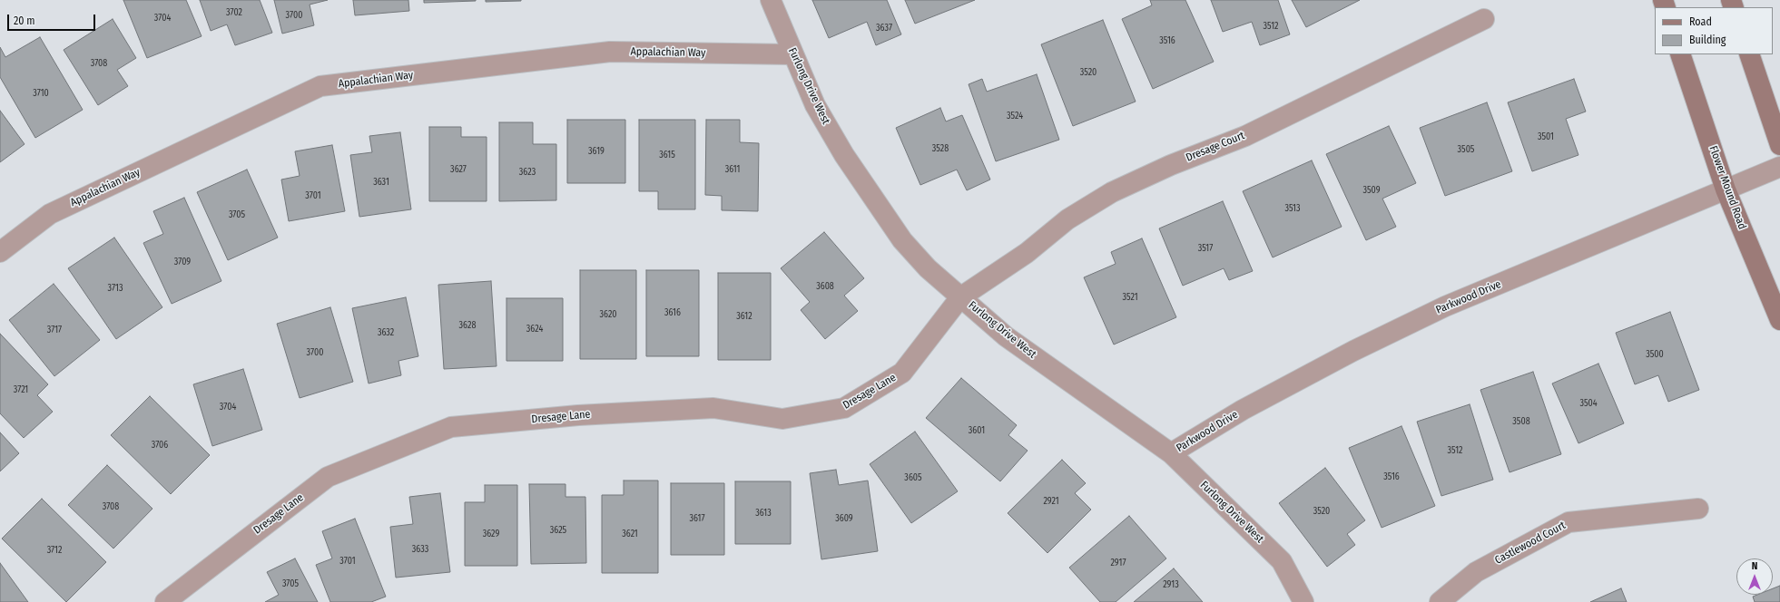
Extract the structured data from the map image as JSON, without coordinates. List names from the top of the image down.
{
  "streets": {
    "main road": ["Flower Mound Road"],
    "street": [
      "Appalachian Way",
      "Furlong Drive West",
      "Dresage Court",
      "Parkwood Drive",
      "Dresage Lane",
      "Castlewood Court"
    ]
  },
  "crossings": [
    ["Appalachian Way", "Furlong Drive West"],
    ["Furlong Drive West", "Dresage Court"],
    ["Furlong Drive West", "Parkwood Drive"],
    ["Furlong Drive West", "Dresage Lane"],
    ["Dresage Court", "Dresage Lane"],
    ["Flower Mound Road", "Parkwood Drive"]
  ],
  "house_numbers": [
    "3702",
    "3700",
    "3704",
    "3512",
    "3637",
    "3516",
    "3708",
    "3520",
    "3710",
    "3524",
    "3501",
    "3528",
    "3505",
    "3619",
    "3615",
    "3627",
    "3611",
    "3623",
    "3631",
    "3509",
    "3701",
    "3513",
    "3705",
    "3517",
    "3709",
    "3608",
    "3713",
    "3521",
    "3616",
    "3620",
    "3612",
    "3628",
    "3624",
    "3717",
    "3632",
    "3700",
    "3500",
    "3721",
    "3504",
    "3704",
    "3508",
    "3601",
    "3706",
    "3512",
    "3516",
    "3605",
    "2921",
    "3708",
    "3520",
    "3613",
    "3617",
    "3609",
    "3625",
    "3629",
    "3621",
    "3633",
    "3712",
    "3701",
    "2917",
    "3705",
    "2913"
  ],
  "legend": ["Road", "Building"],
  "scale_bar": "20 m",
  "north": "top"
}
